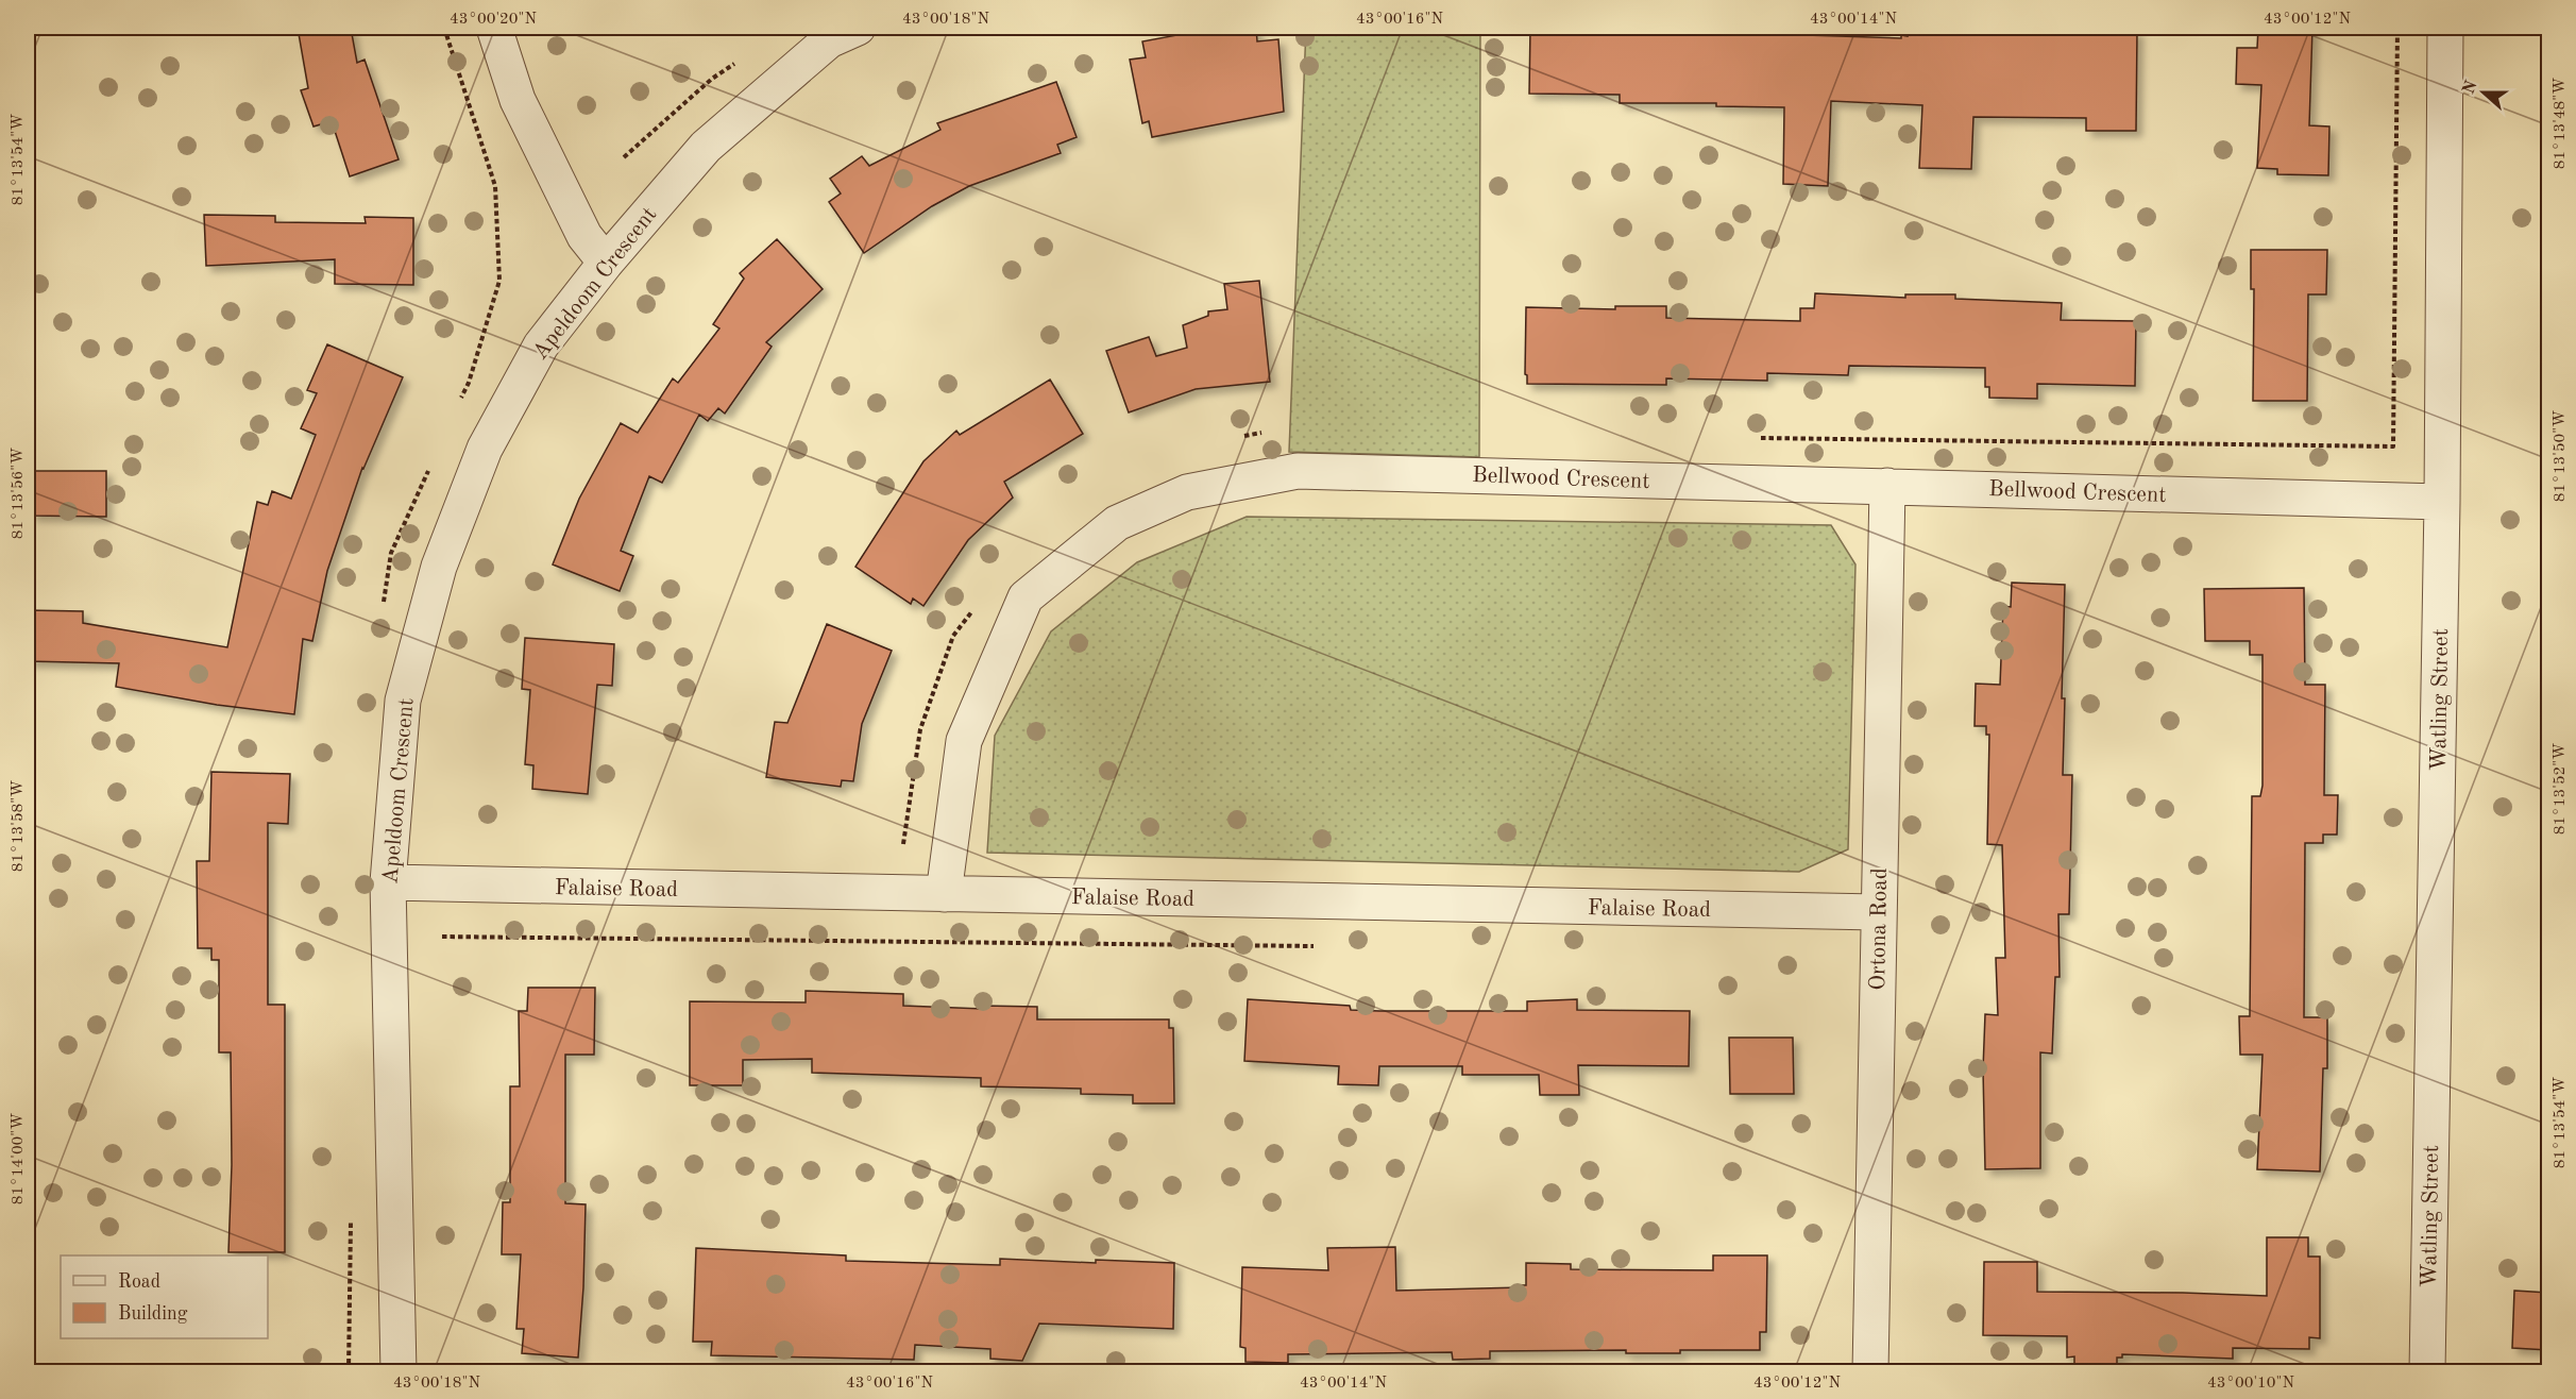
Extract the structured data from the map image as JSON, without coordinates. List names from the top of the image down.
{
  "streets": {
    "street": [
      "Apeldoom Crescent",
      "Bellwood Crescent",
      "Watling Street",
      "Falaise Road",
      "Ortona Road"
    ]
  },
  "crossings": [
    ["Apeldoom Crescent", "Falaise Road"],
    ["Bellwood Crescent", "Watling Street"],
    ["Bellwood Crescent", "Falaise Road"],
    ["Bellwood Crescent", "Ortona Road"],
    ["Falaise Road", "Ortona Road"]
  ],
  "legend": ["Road", "Building"],
  "north": "left",
  "coordinates": [
    "43°00'20\"N",
    "43°00'18\"N",
    "43°00'16\"N",
    "43°00'14\"N",
    "43°00'12\"N",
    "81°13'48\"W",
    "81°13'54\"W",
    "81°13'50\"W",
    "81°13'56\"W",
    "81°13'52\"W",
    "81°13'58\"W",
    "81°14'00\"W",
    "43°00'10\"N"
  ]
}
